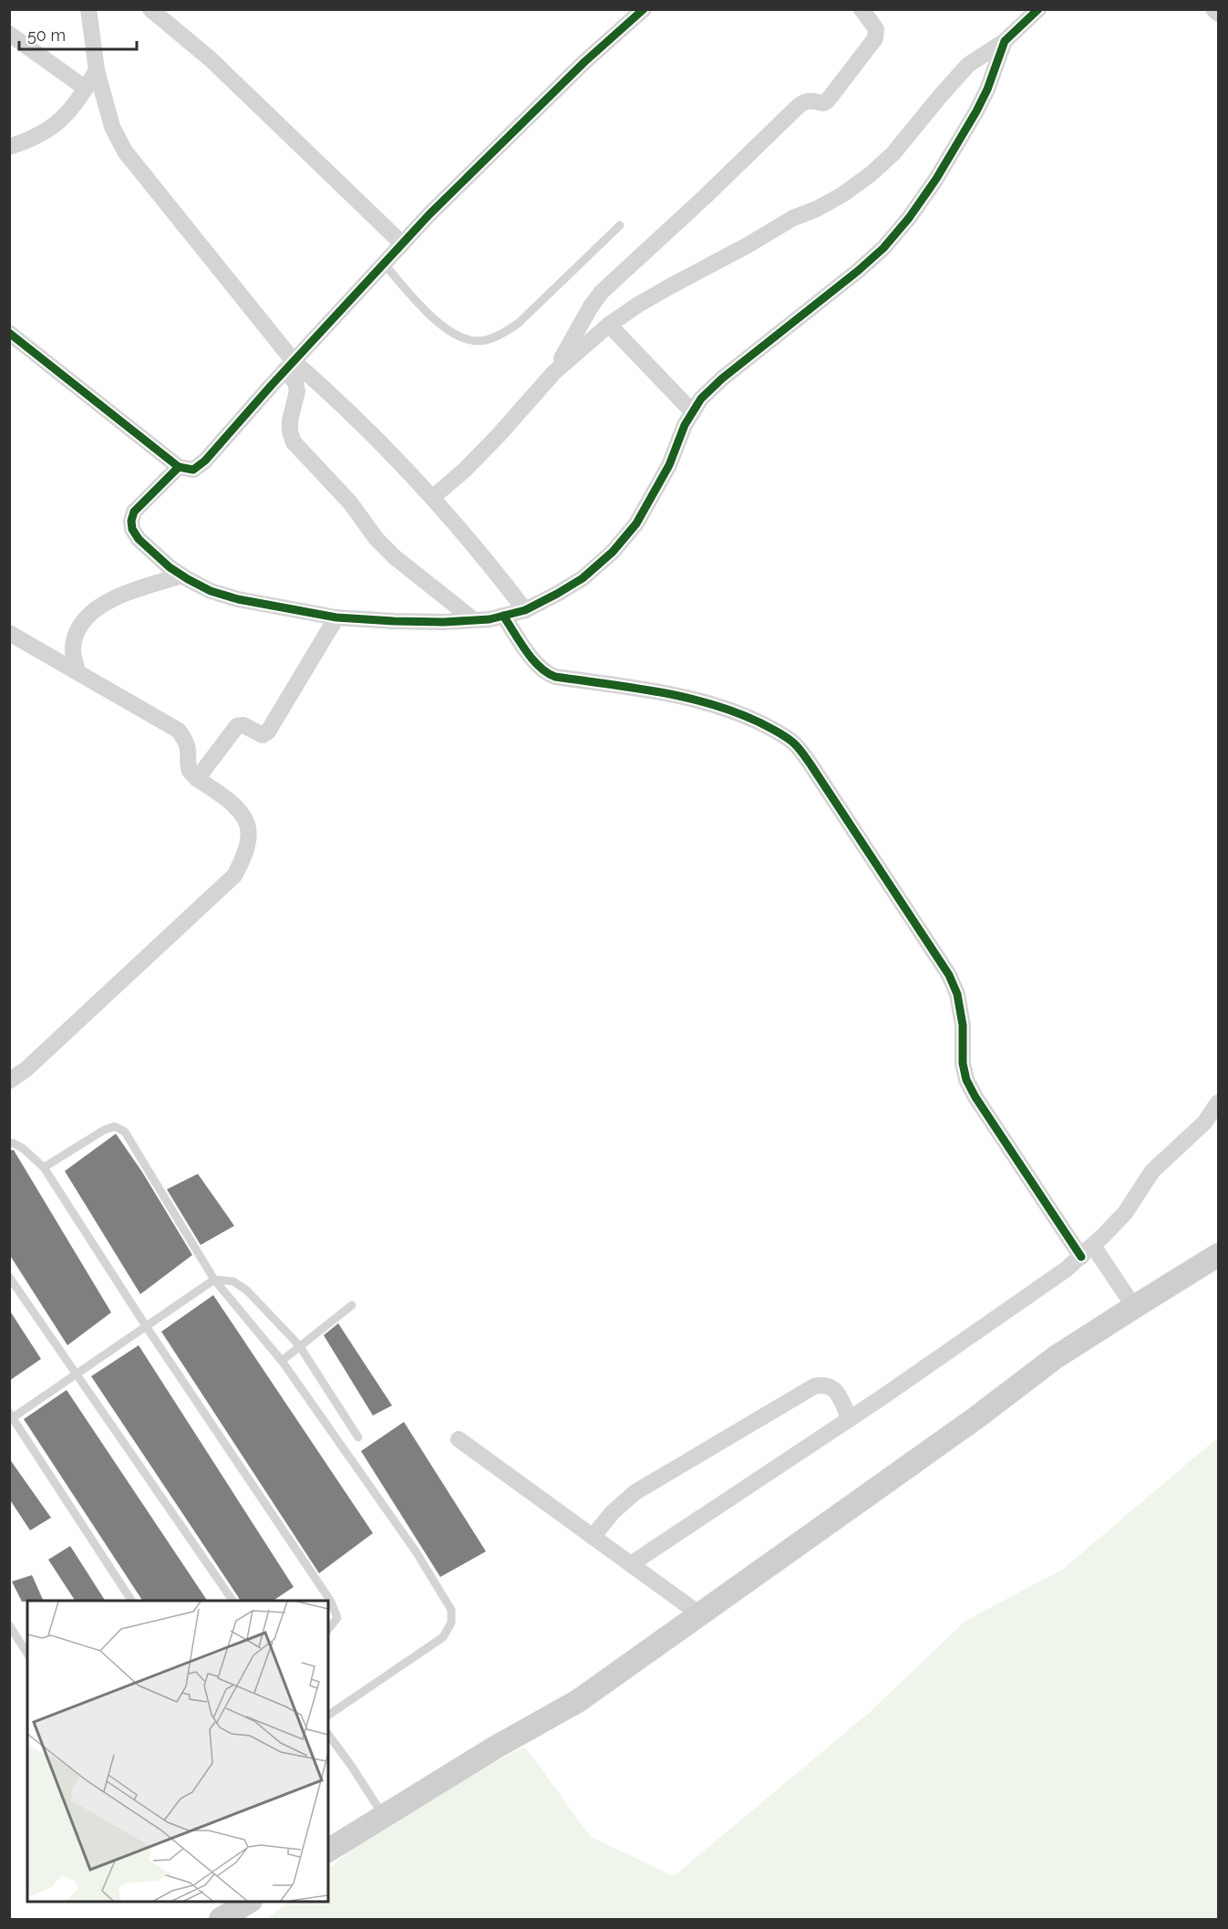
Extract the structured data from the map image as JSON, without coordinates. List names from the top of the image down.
{
  "scale_bar": "50 m"
}
